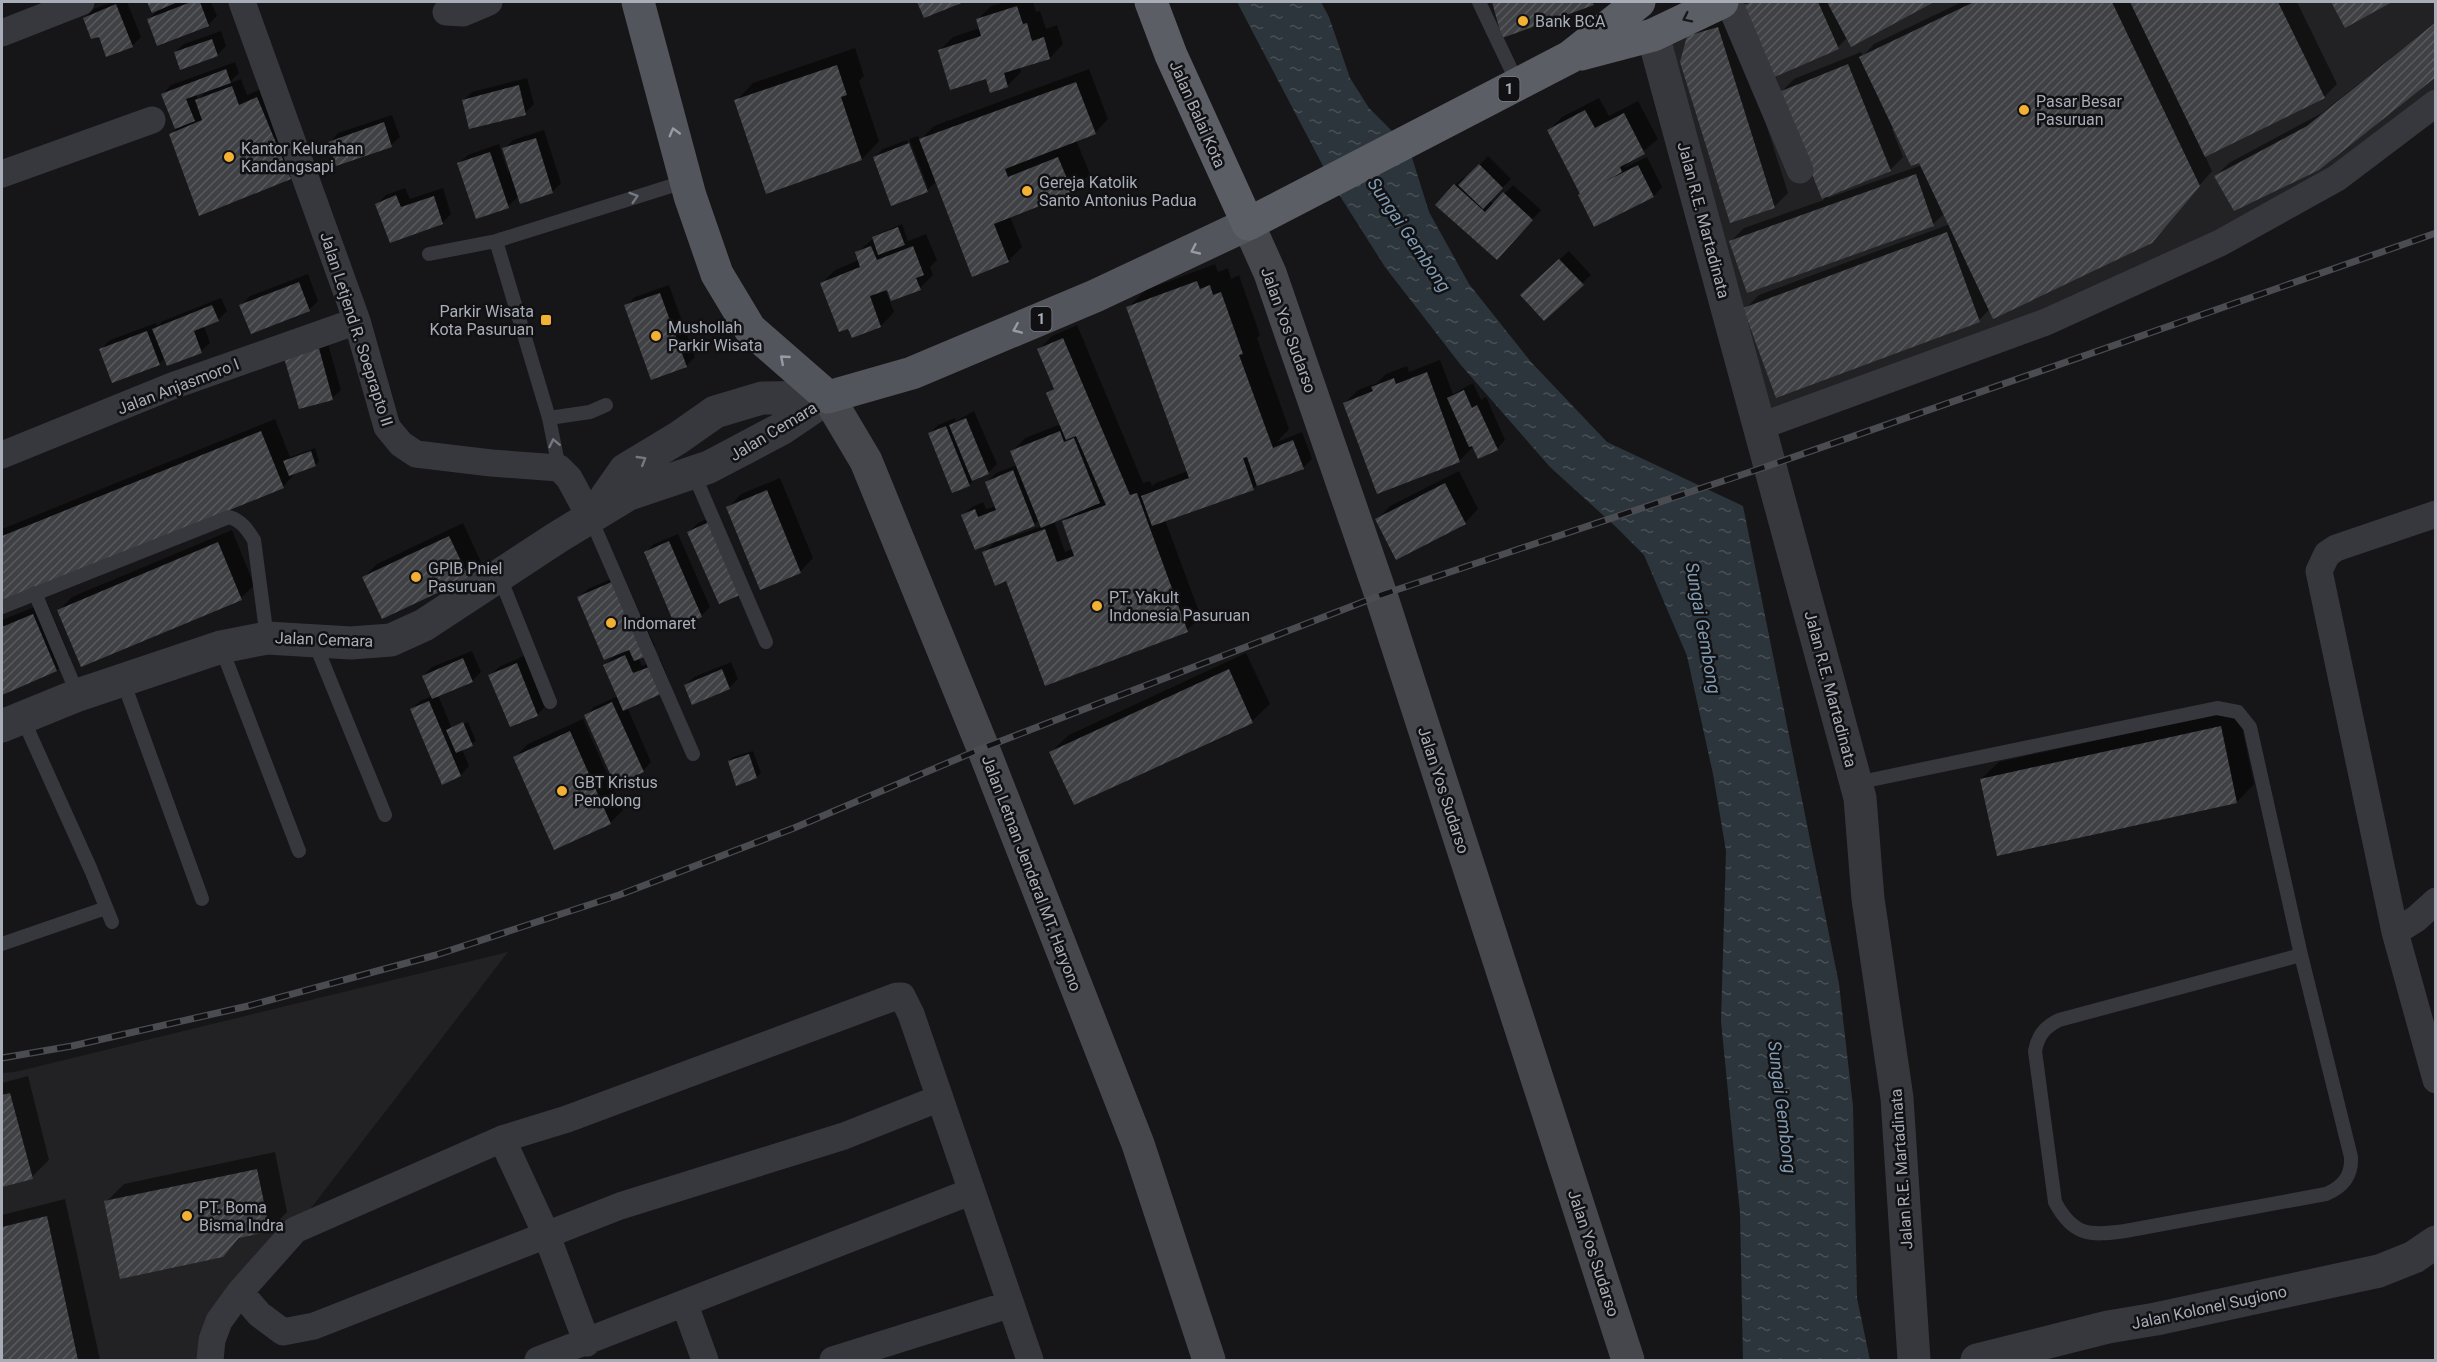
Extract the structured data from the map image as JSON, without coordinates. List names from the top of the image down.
{
  "streets": {
    "highway": ["1", "Jalan Balai Kota"],
    "main road": ["Jalan Yos Sudarso", "Jalan Letnan Jenderal MT. Haryono"],
    "street": [
      "Jalan R.E. Martadinata",
      "Jalan Letjend R. Soeprapto II",
      "Jalan Anjasmoro I",
      "Jalan Cemara",
      "Jalan Kolonel Sugiono"
    ]
  },
  "crossings": [
    ["1", "Jalan Balai Kota"],
    ["1", "Jalan R.E. Martadinata"],
    ["1", "Jalan Yos Sudarso"],
    ["1", "Jalan Cemara"],
    ["1", "Jalan Letnan Jenderal MT. Haryono"],
    ["Jalan Balai Kota", "Jalan Yos Sudarso"],
    ["Jalan Letjend R. Soeprapto II", "Jalan Anjasmoro I"],
    ["Jalan Cemara", "Jalan Letnan Jenderal MT. Haryono"]
  ],
  "water": ["Sungai Gembong"],
  "places": {
    "other": [
      "Bank BCA",
      "Pasar Besar Pasuruan",
      "Kantor Kelurahan Kandangsapi",
      "Gereja Katolik Santo Antonius Padua",
      "Mushollah Parkir Wisata",
      "GPIB Pniel Pasuruan",
      "PT. Yakult Indonesia Pasuruan",
      "Indomaret",
      "GBT Kristus Penolong",
      "PT. Boma Bisma Indra"
    ],
    "transit": ["Parkir Wisata Kota Pasuruan"]
  }
}
